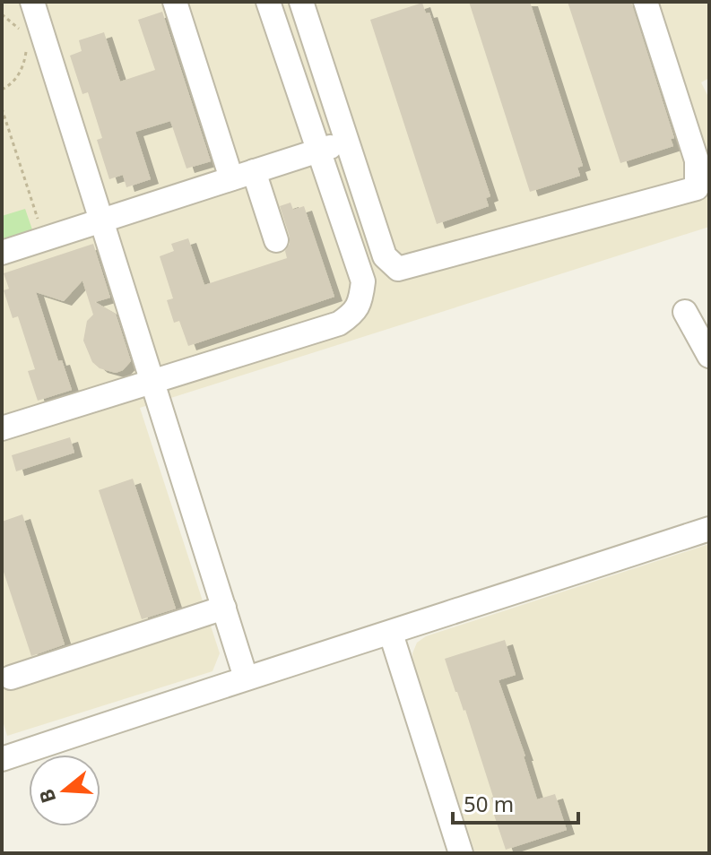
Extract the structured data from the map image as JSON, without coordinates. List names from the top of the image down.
{
  "scale_bar": "50 m",
  "north": "left"
}
